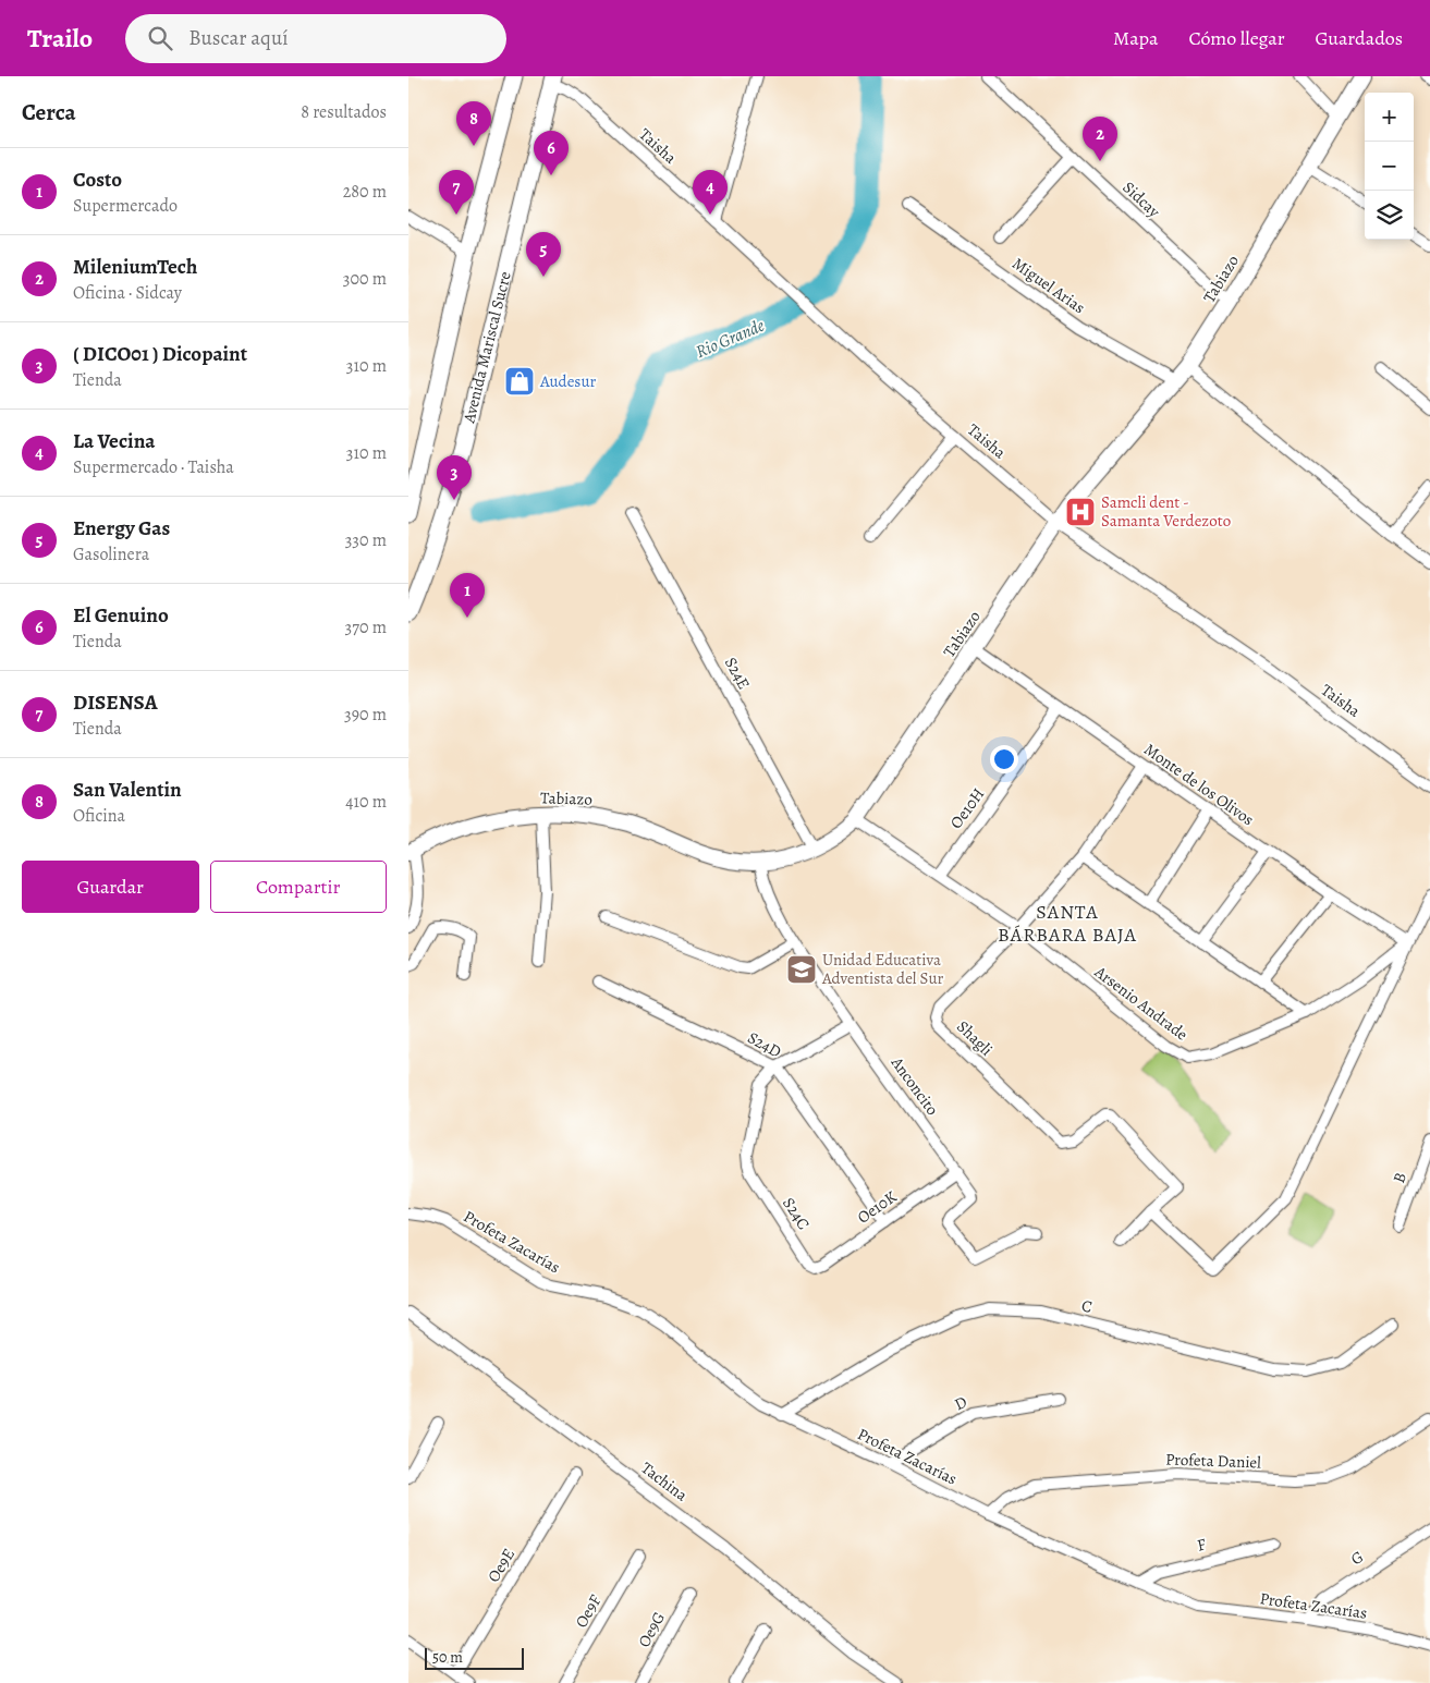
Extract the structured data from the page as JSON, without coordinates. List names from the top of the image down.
{
  "streets": {
    "main road": ["Avenida Mariscal Sucre"],
    "street": [
      "Taisha",
      "Sidcay",
      "Tabiazo",
      "Miguel Arias",
      "S24E",
      "Monte de los Olivos",
      "Oe10H",
      "Arsenio Andrade",
      "Shagli",
      "S24D",
      "Anconcito",
      "B",
      "Oe10K",
      "S24C",
      "Profeta Zacarías",
      "C",
      "D",
      "Profeta Daniel",
      "Tachina",
      "F",
      "G",
      "Oe9E",
      "Oe9F",
      "Oe9G"
    ]
  },
  "crossings": [
    ["Taisha", "Tabiazo"],
    ["Taisha", "Avenida Mariscal Sucre"],
    ["Sidcay", "Tabiazo"],
    ["Tabiazo", "Miguel Arias"],
    ["Tabiazo", "S24E"],
    ["Tabiazo", "Monte de los Olivos"],
    ["Tabiazo", "Arsenio Andrade"],
    ["Tabiazo", "Anconcito"],
    ["Monte de los Olivos", "Oe10H"],
    ["Monte de los Olivos", "Arsenio Andrade"],
    ["Monte de los Olivos", "Shagli"],
    ["Oe10H", "Arsenio Andrade"],
    ["Arsenio Andrade", "Shagli"],
    ["S24D", "Oe10K"],
    ["S24D", "S24C"],
    ["Anconcito", "Oe10K"],
    ["Oe10K", "S24C"],
    ["Profeta Zacarías", "C"],
    ["Profeta Zacarías", "D"],
    ["Profeta Zacarías", "Profeta Daniel"],
    ["Profeta Zacarías", "F"],
    ["Profeta Zacarías", "G"]
  ],
  "districts": ["SANTA BÁRBARA BAJA"],
  "water": ["Rio Grande"],
  "places": {
    "shop": ["Audesur"],
    "hospital": ["Samcli dent - Samanta Verdezoto"],
    "school or university": ["Unidad Educativa Adventista del Sur"]
  },
  "scale_bar": "50 m",
  "page": {
    "header": "Trailo",
    "search": "Buscar aquí",
    "nav": ["Mapa", "Cómo llegar", "Guardados"],
    "heading": ["Cerca", "8 resultados"],
    "map_buttons": ["+", "−"],
    "pins": [
      "8",
      "2",
      "6",
      "4",
      "7",
      "5",
      "3",
      "1"
    ],
    "list": [
      {
        "mark": "1",
        "name": "Costo",
        "note": "Supermercado",
        "value": "280 m"
      },
      {
        "mark": "2",
        "name": "MileniumTech",
        "note": "Oficina · Sidcay",
        "value": "300 m"
      },
      {
        "mark": "3",
        "name": "( DICO01 ) Dicopaint",
        "note": "Tienda",
        "value": "310 m"
      },
      {
        "mark": "4",
        "name": "La Vecina",
        "note": "Supermercado · Taisha",
        "value": "310 m"
      },
      {
        "mark": "5",
        "name": "Energy Gas",
        "note": "Gasolinera",
        "value": "330 m"
      },
      {
        "mark": "6",
        "name": "El Genuino",
        "note": "Tienda",
        "value": "370 m"
      },
      {
        "mark": "7",
        "name": "DISENSA",
        "note": "Tienda",
        "value": "390 m"
      },
      {
        "mark": "8",
        "name": "San Valentin",
        "note": "Oficina",
        "value": "410 m"
      }
    ],
    "buttons": ["Guardar", "Compartir"],
    "scale": "50 m"
  }
}
